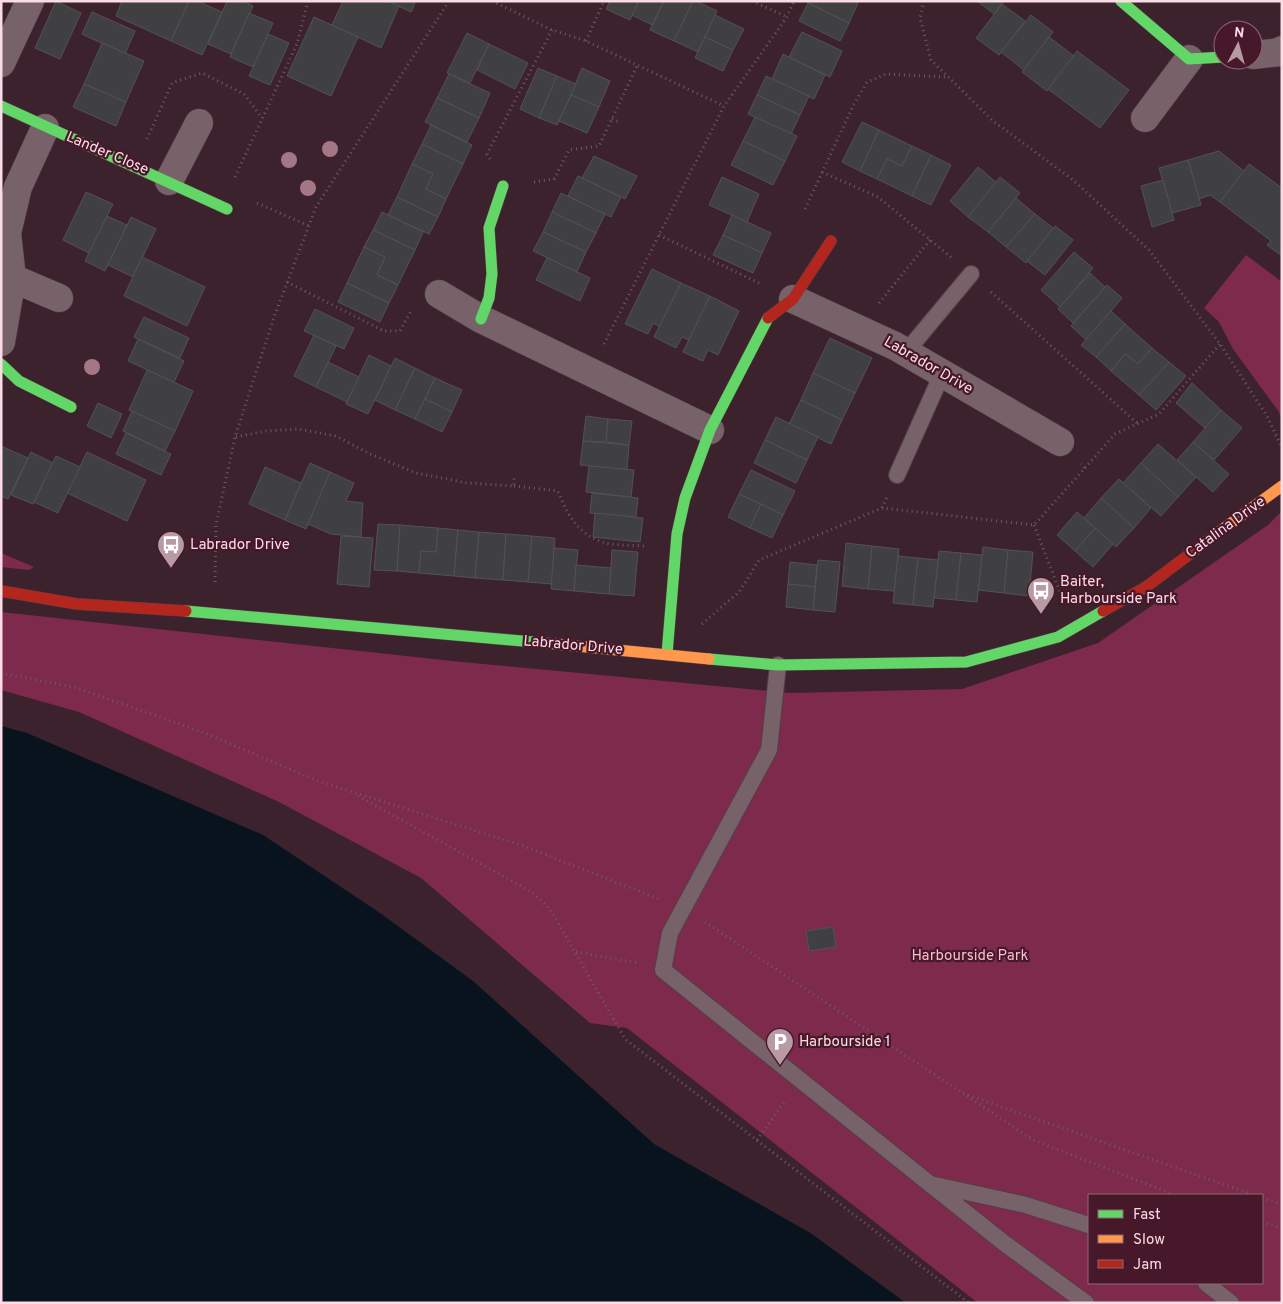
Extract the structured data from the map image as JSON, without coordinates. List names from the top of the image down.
{
  "streets": {
    "street": ["Lander Close", "Labrador Drive", "Catalina Drive"]
  },
  "crossings": [
    ["Labrador Drive", "Catalina Drive"]
  ],
  "parks": ["Harbourside Park"],
  "places": {
    "bus stop": ["Labrador Drive", "Baiter, Harbourside Park"],
    "parking": ["Harbourside 1"]
  },
  "legend": ["Fast", "Slow", "Jam"],
  "north": "top"
}
